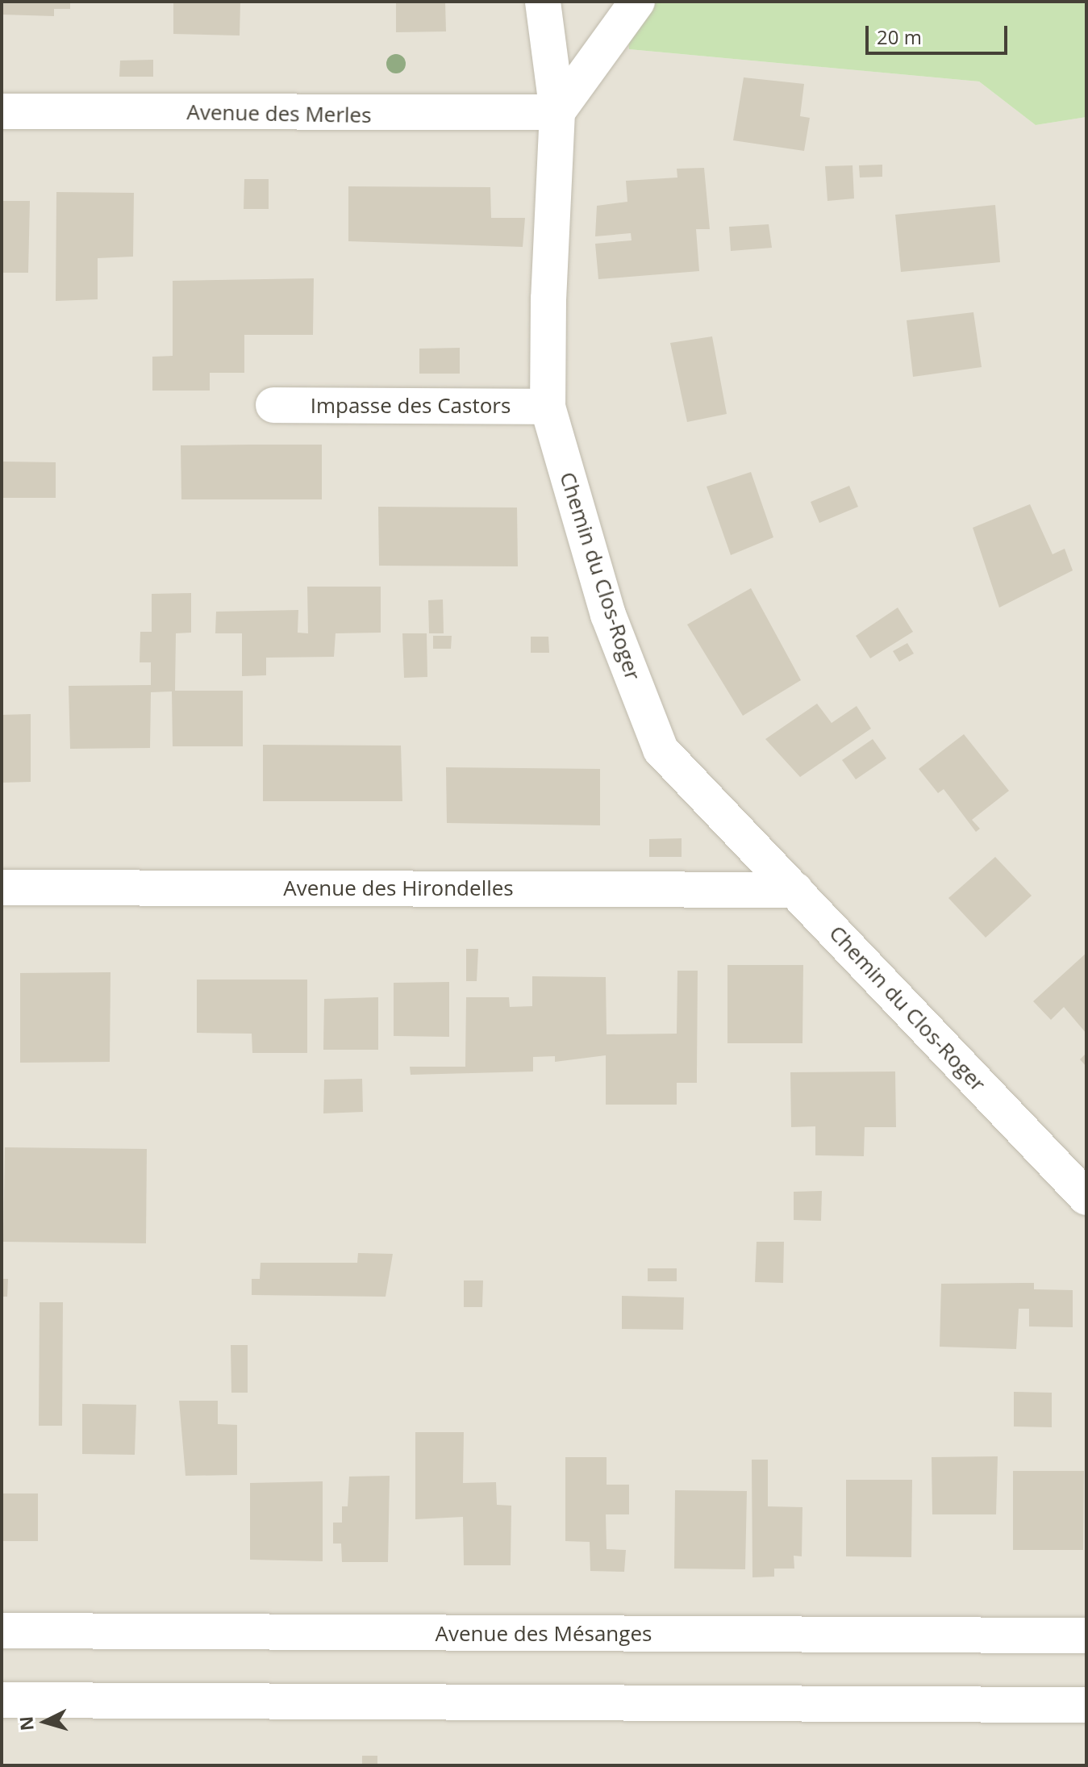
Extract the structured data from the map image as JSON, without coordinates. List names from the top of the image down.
{
  "streets": {
    "street": [
      "Avenue des Merles",
      "Impasse des Castors",
      "Chemin du Clos-Roger",
      "Avenue des Hirondelles",
      "Avenue des Mésanges"
    ]
  },
  "crossings": [
    ["Avenue des Merles", "Chemin du Clos-Roger"],
    ["Impasse des Castors", "Chemin du Clos-Roger"],
    ["Chemin du Clos-Roger", "Avenue des Hirondelles"]
  ],
  "scale_bar": "20 m",
  "north": "left"
}
